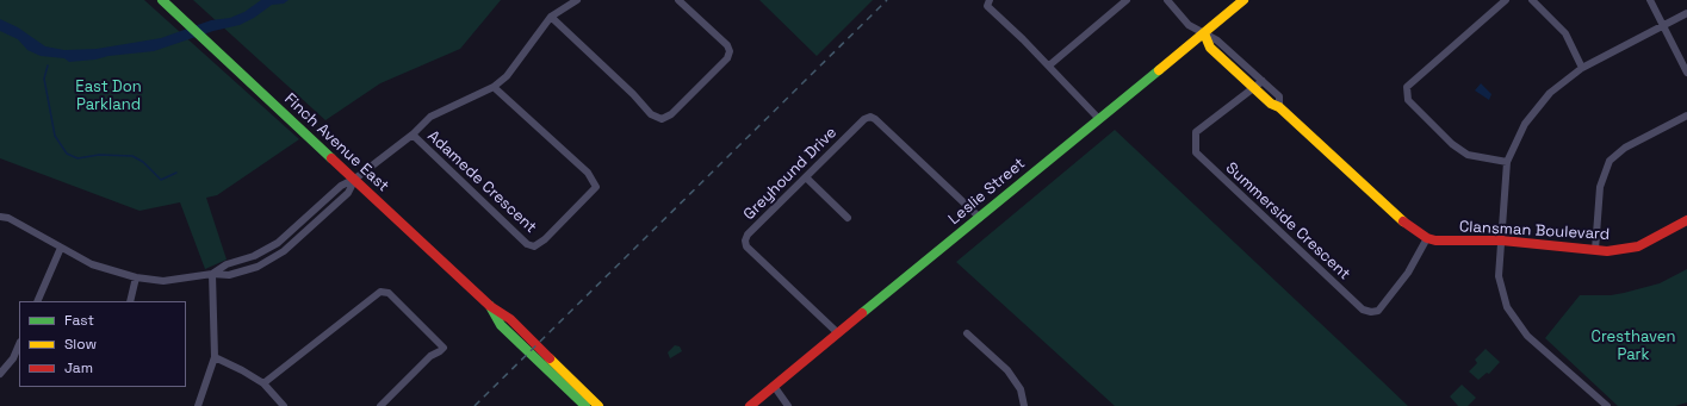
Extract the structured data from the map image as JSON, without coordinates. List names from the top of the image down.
{
  "streets": {
    "main road": ["Finch Avenue East", "Leslie Street", "Clansman Boulevard"],
    "street": ["Greyhound Drive", "Adamede Crescent", "Summerside Crescent"]
  },
  "crossings": [
    ["Greyhound Drive", "Leslie Street"],
    ["Leslie Street", "Clansman Boulevard"],
    ["Summerside Crescent", "Clansman Boulevard"]
  ],
  "parks": ["East Don Parkland", "Cresthaven Park"],
  "legend": ["Fast", "Slow", "Jam"]
}
